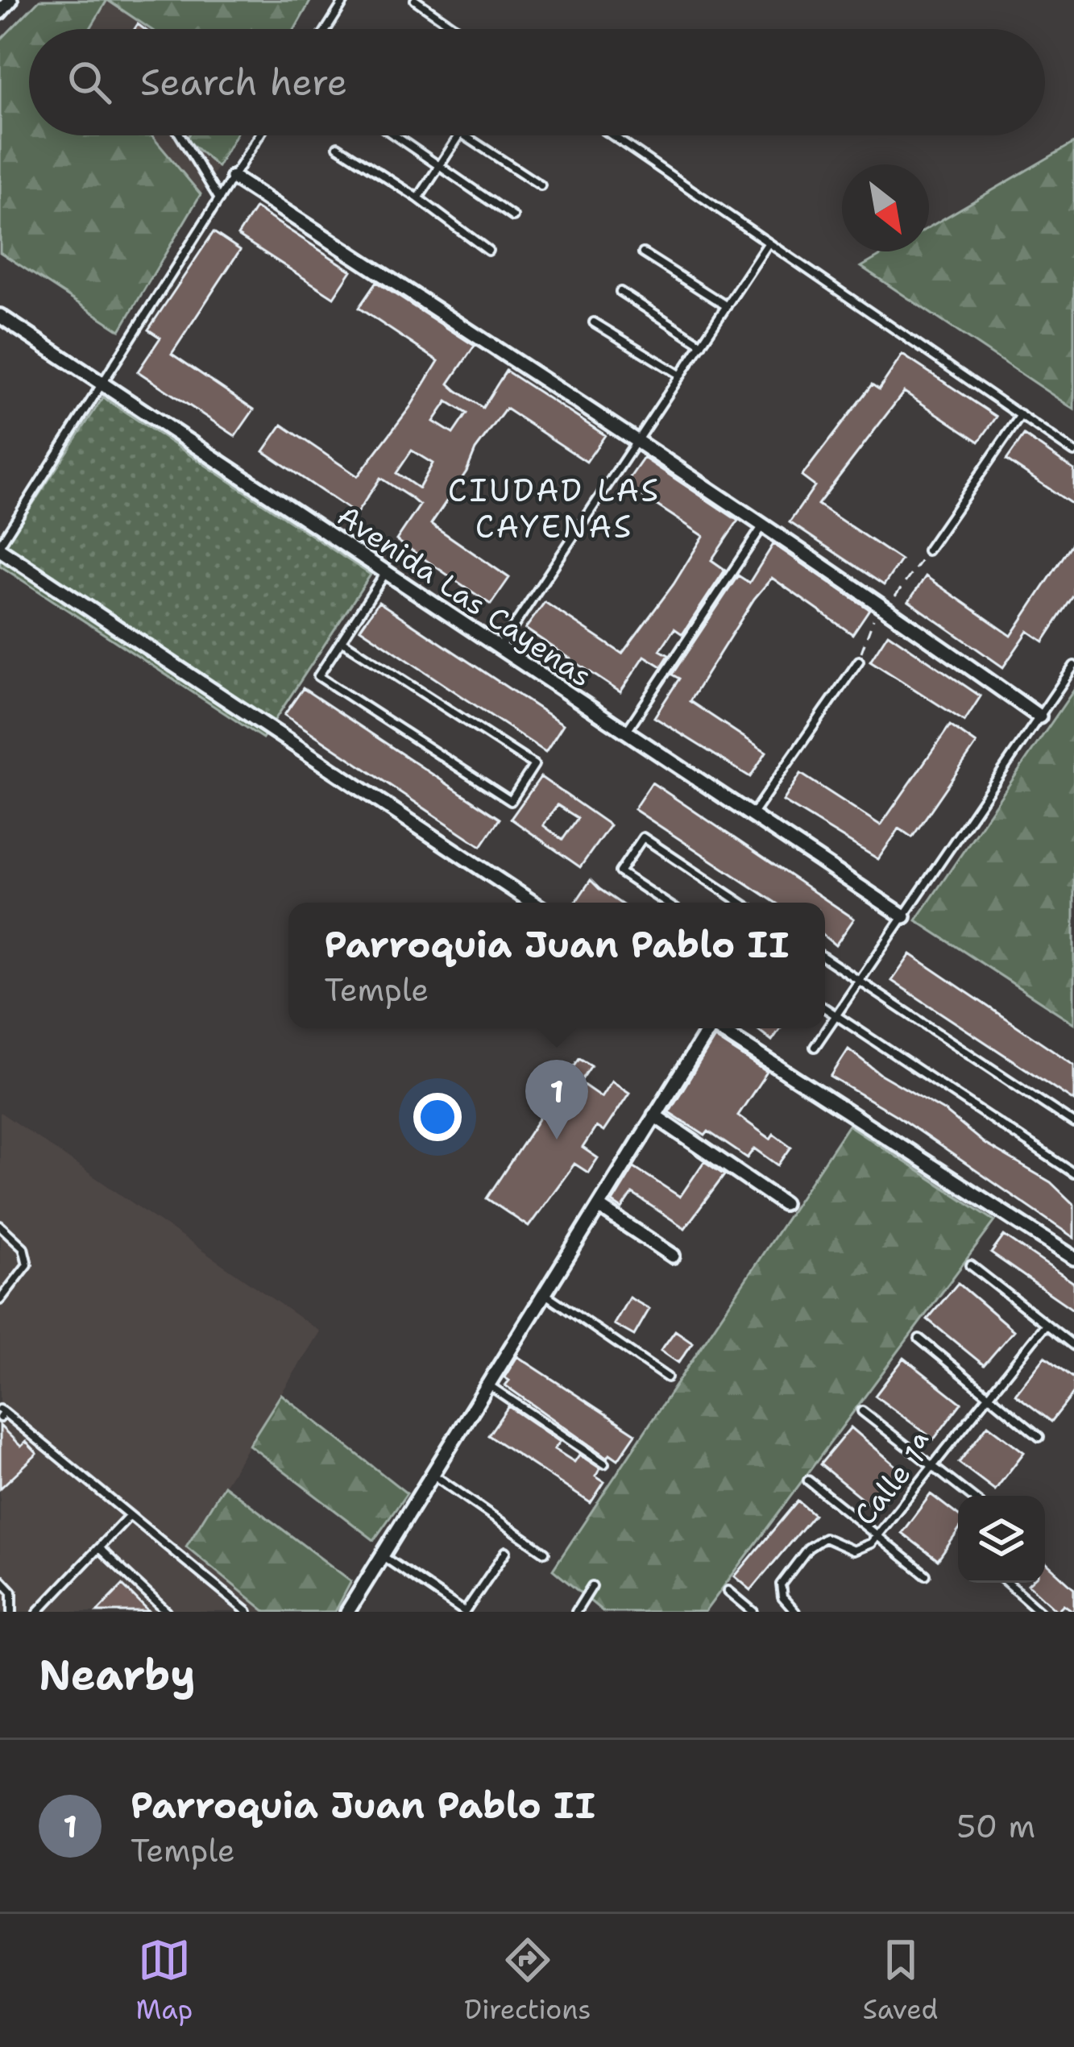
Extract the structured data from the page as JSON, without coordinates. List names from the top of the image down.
{
  "streets": {
    "street": ["Avenida Las Cayenas"],
    "lane": ["Calle 1ª"]
  },
  "districts": ["CIUDAD LAS CAYENAS"],
  "north": "bottom right",
  "page": {
    "search": "Search here",
    "popup": ["Parroquia Juan Pablo II", "Temple"],
    "pins": "1",
    "heading": "Nearby",
    "list": [
      {
        "mark": "1",
        "name": "Parroquia Juan Pablo II",
        "note": "Temple",
        "value": "50 m"
      }
    ],
    "nav": ["Map", "Directions", "Saved"]
  }
}
